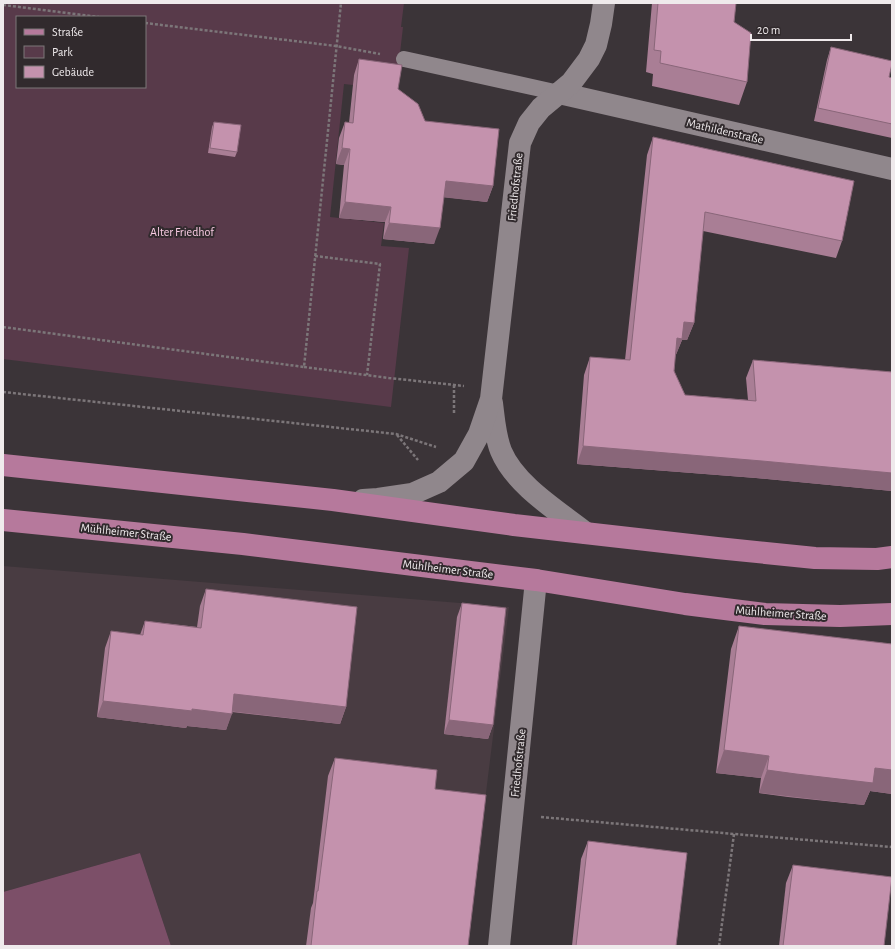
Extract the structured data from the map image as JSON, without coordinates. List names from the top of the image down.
{
  "streets": {
    "main road": ["Mühlheimer Straße"],
    "street": ["Mathildenstraße", "Friedhofstraße"]
  },
  "crossings": [
    ["Mathildenstraße", "Friedhofstraße"],
    ["Friedhofstraße", "Mühlheimer Straße"]
  ],
  "parks": ["Alter Friedhof"],
  "legend": ["Straße", "Park", "Gebäude"],
  "scale_bar": "20 m"
}
